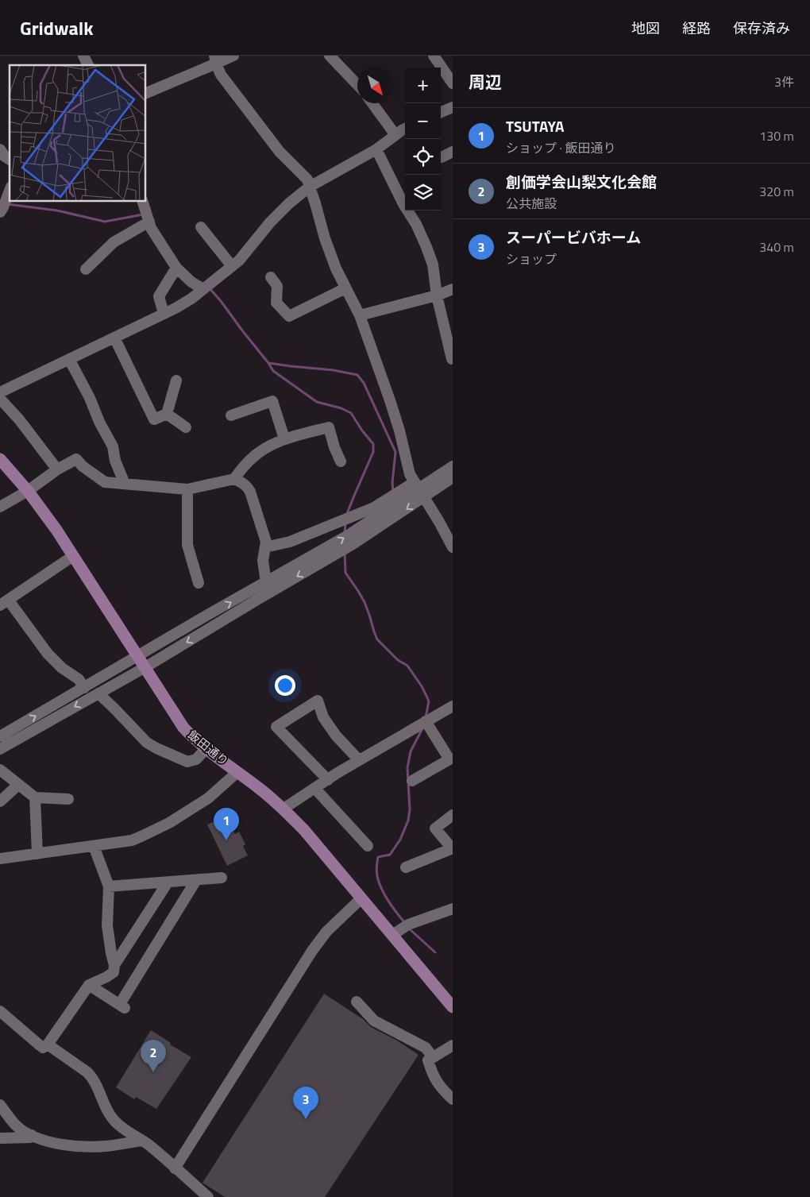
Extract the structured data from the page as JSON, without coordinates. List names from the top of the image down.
{
  "streets": {
    "main road": ["飯田通り"]
  },
  "north": "bottom right",
  "page": {
    "header": "Gridwalk",
    "nav": ["地図", "経路", "保存済み"],
    "heading": ["周辺", "3件"],
    "map_buttons": ["+", "−"],
    "list": [
      {
        "mark": "1",
        "name": "TSUTAYA",
        "note": "ショップ · 飯田通り",
        "value": "130 m"
      },
      {
        "mark": "2",
        "name": "創価学会山梨文化会館",
        "note": "公共施設",
        "value": "320 m"
      },
      {
        "mark": "3",
        "name": "スーパービバホーム",
        "note": "ショップ",
        "value": "340 m"
      }
    ],
    "pins": ["1", "2", "3"]
  }
}
